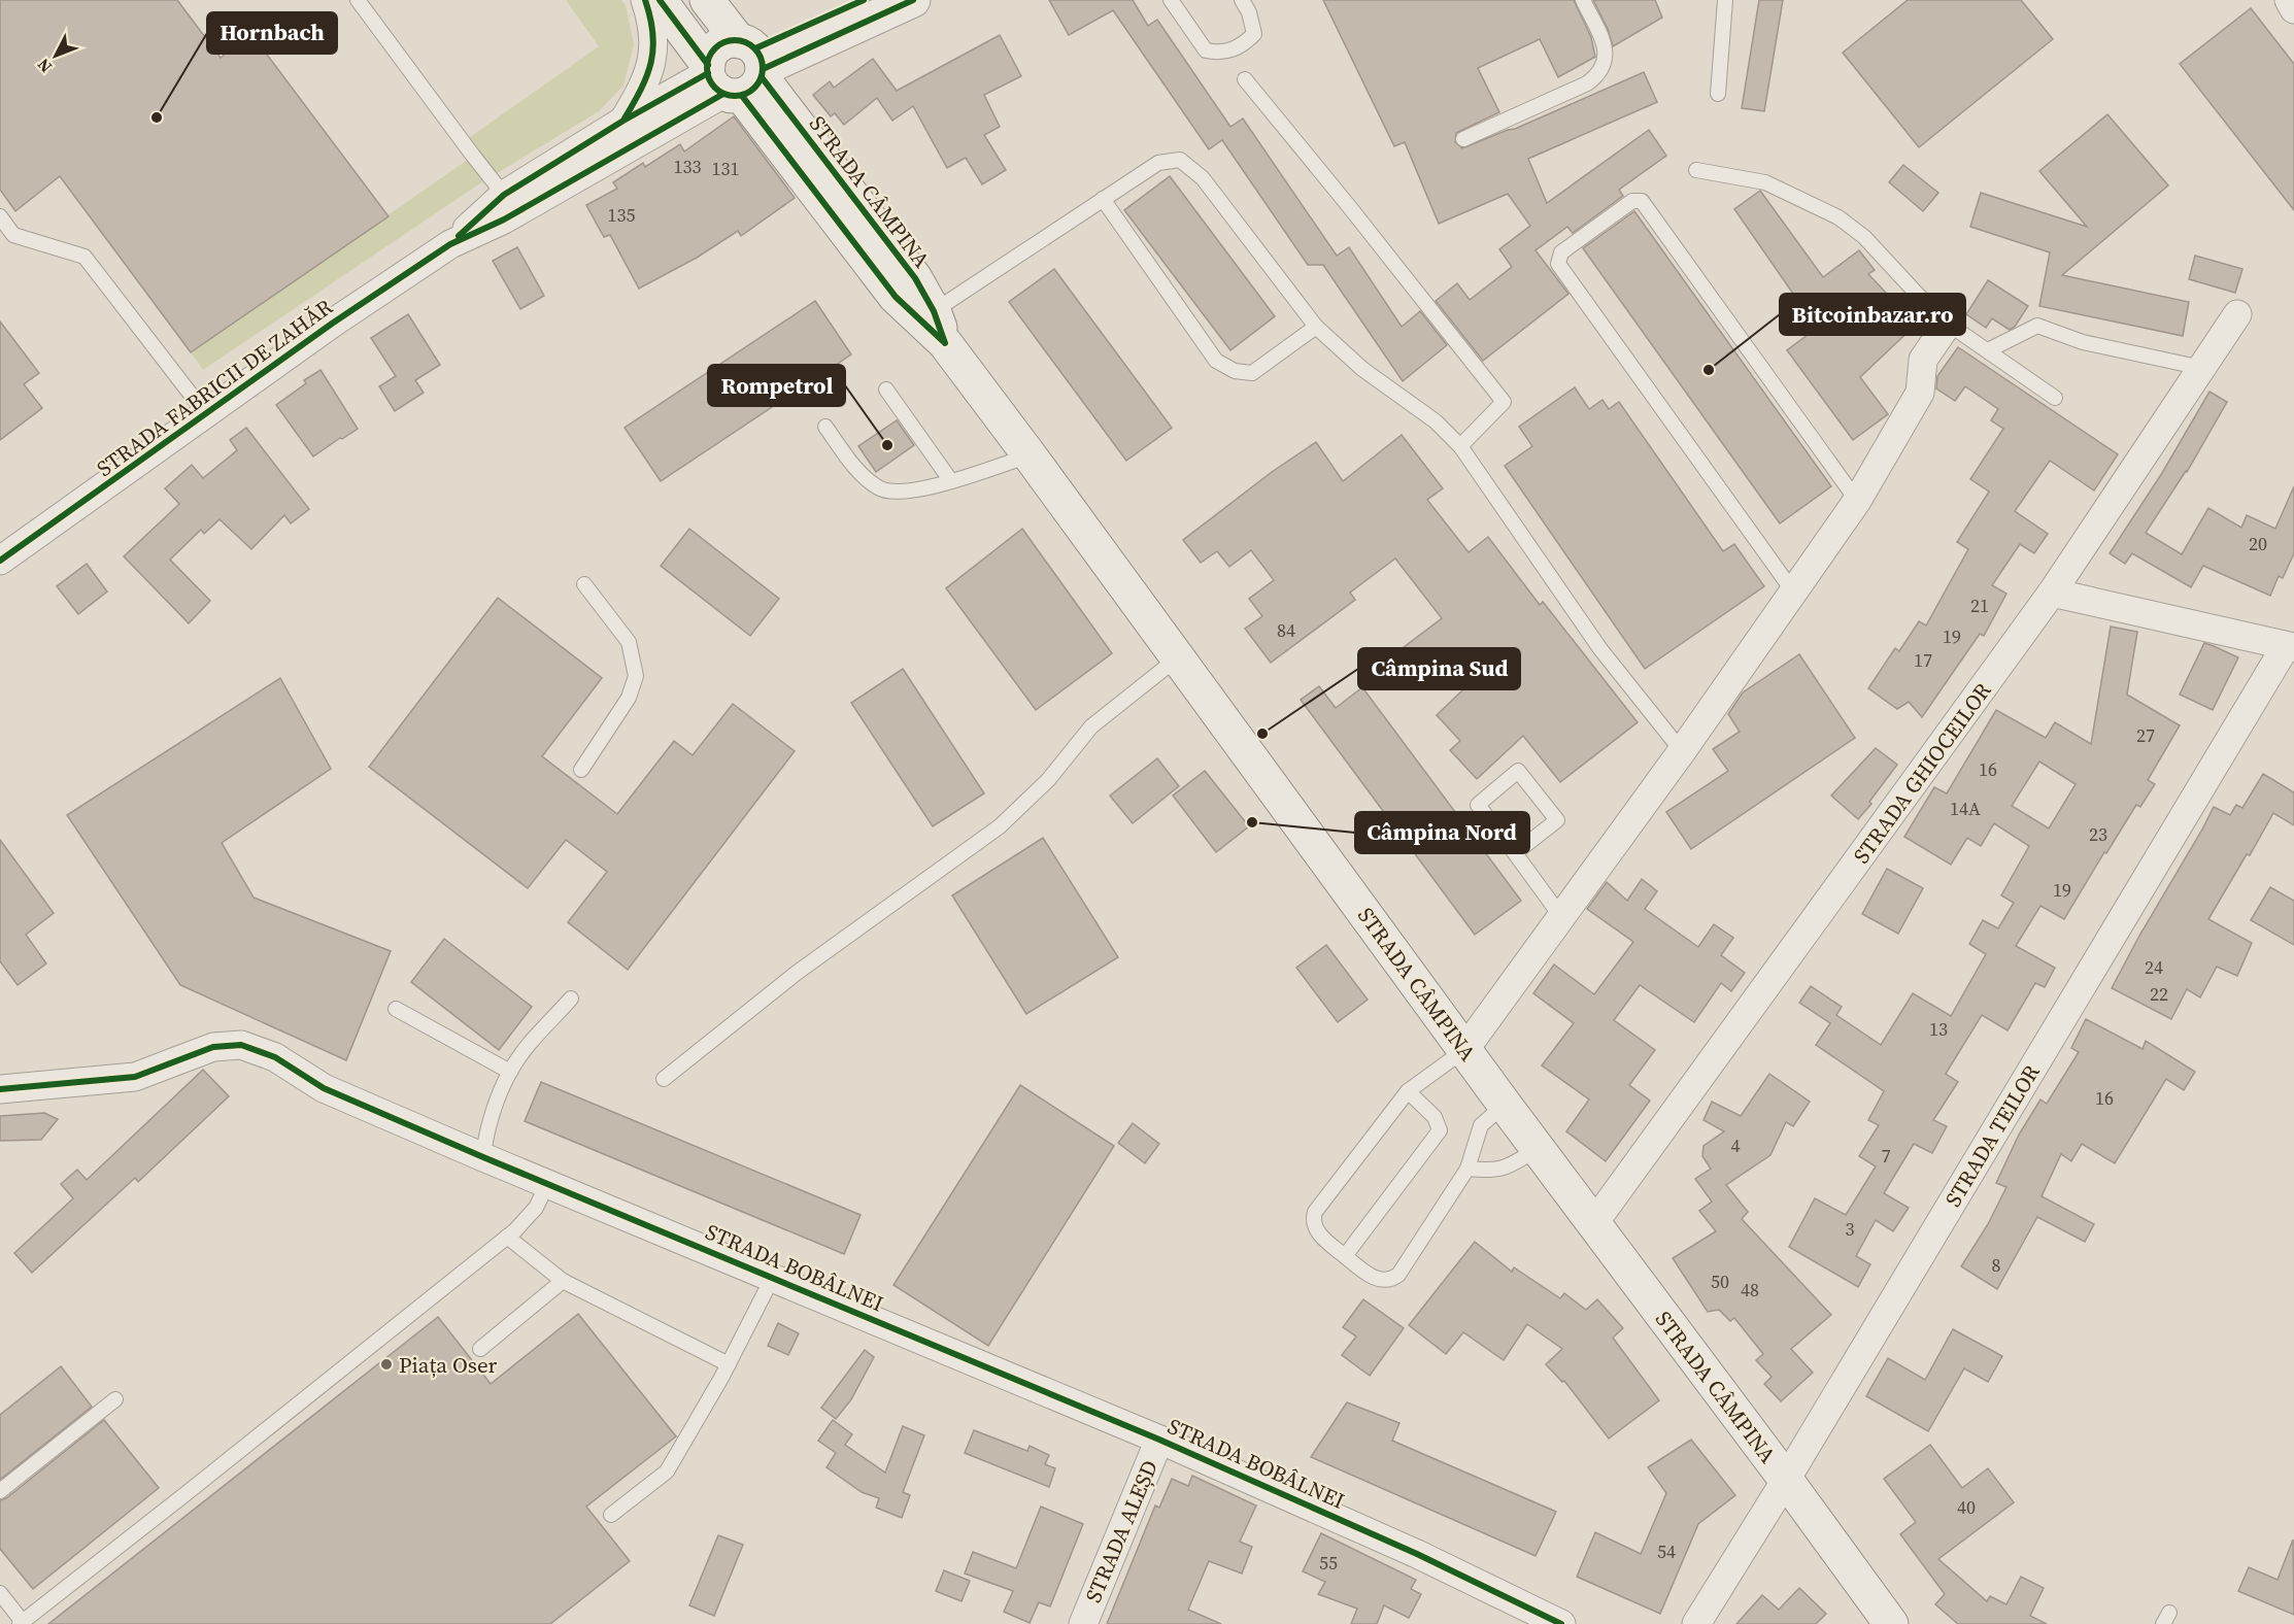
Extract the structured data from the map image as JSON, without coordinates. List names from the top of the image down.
{
  "streets": {
    "main road": ["STRADA CÂMPINA", "STRADA FABRICII DE ZAHĂR"],
    "street": [
      "STRADA GHIOCEILOR",
      "STRADA TEILOR",
      "STRADA BOBÂLNEI",
      "STRADA ALEȘD"
    ]
  },
  "crossings": [
    ["STRADA CÂMPINA", "STRADA FABRICII DE ZAHĂR"],
    ["STRADA CÂMPINA", "STRADA GHIOCEILOR"],
    ["STRADA CÂMPINA", "STRADA TEILOR"],
    ["STRADA BOBÂLNEI", "STRADA ALEȘD"]
  ],
  "places": [
    "Hornbach",
    "Bitcoinbazar.ro",
    "Rompetrol",
    "Câmpina Sud",
    "Câmpina Nord",
    "Piața Oser"
  ],
  "house_numbers": [
    "133",
    "131",
    "135",
    "20",
    "21",
    "84",
    "19",
    "17",
    "27",
    "16",
    "14A",
    "23",
    "19",
    "24",
    "22",
    "13",
    "16",
    "4",
    "7",
    "3",
    "8",
    "50",
    "48",
    "40",
    "54",
    "55"
  ],
  "north": "bottom left"
}
